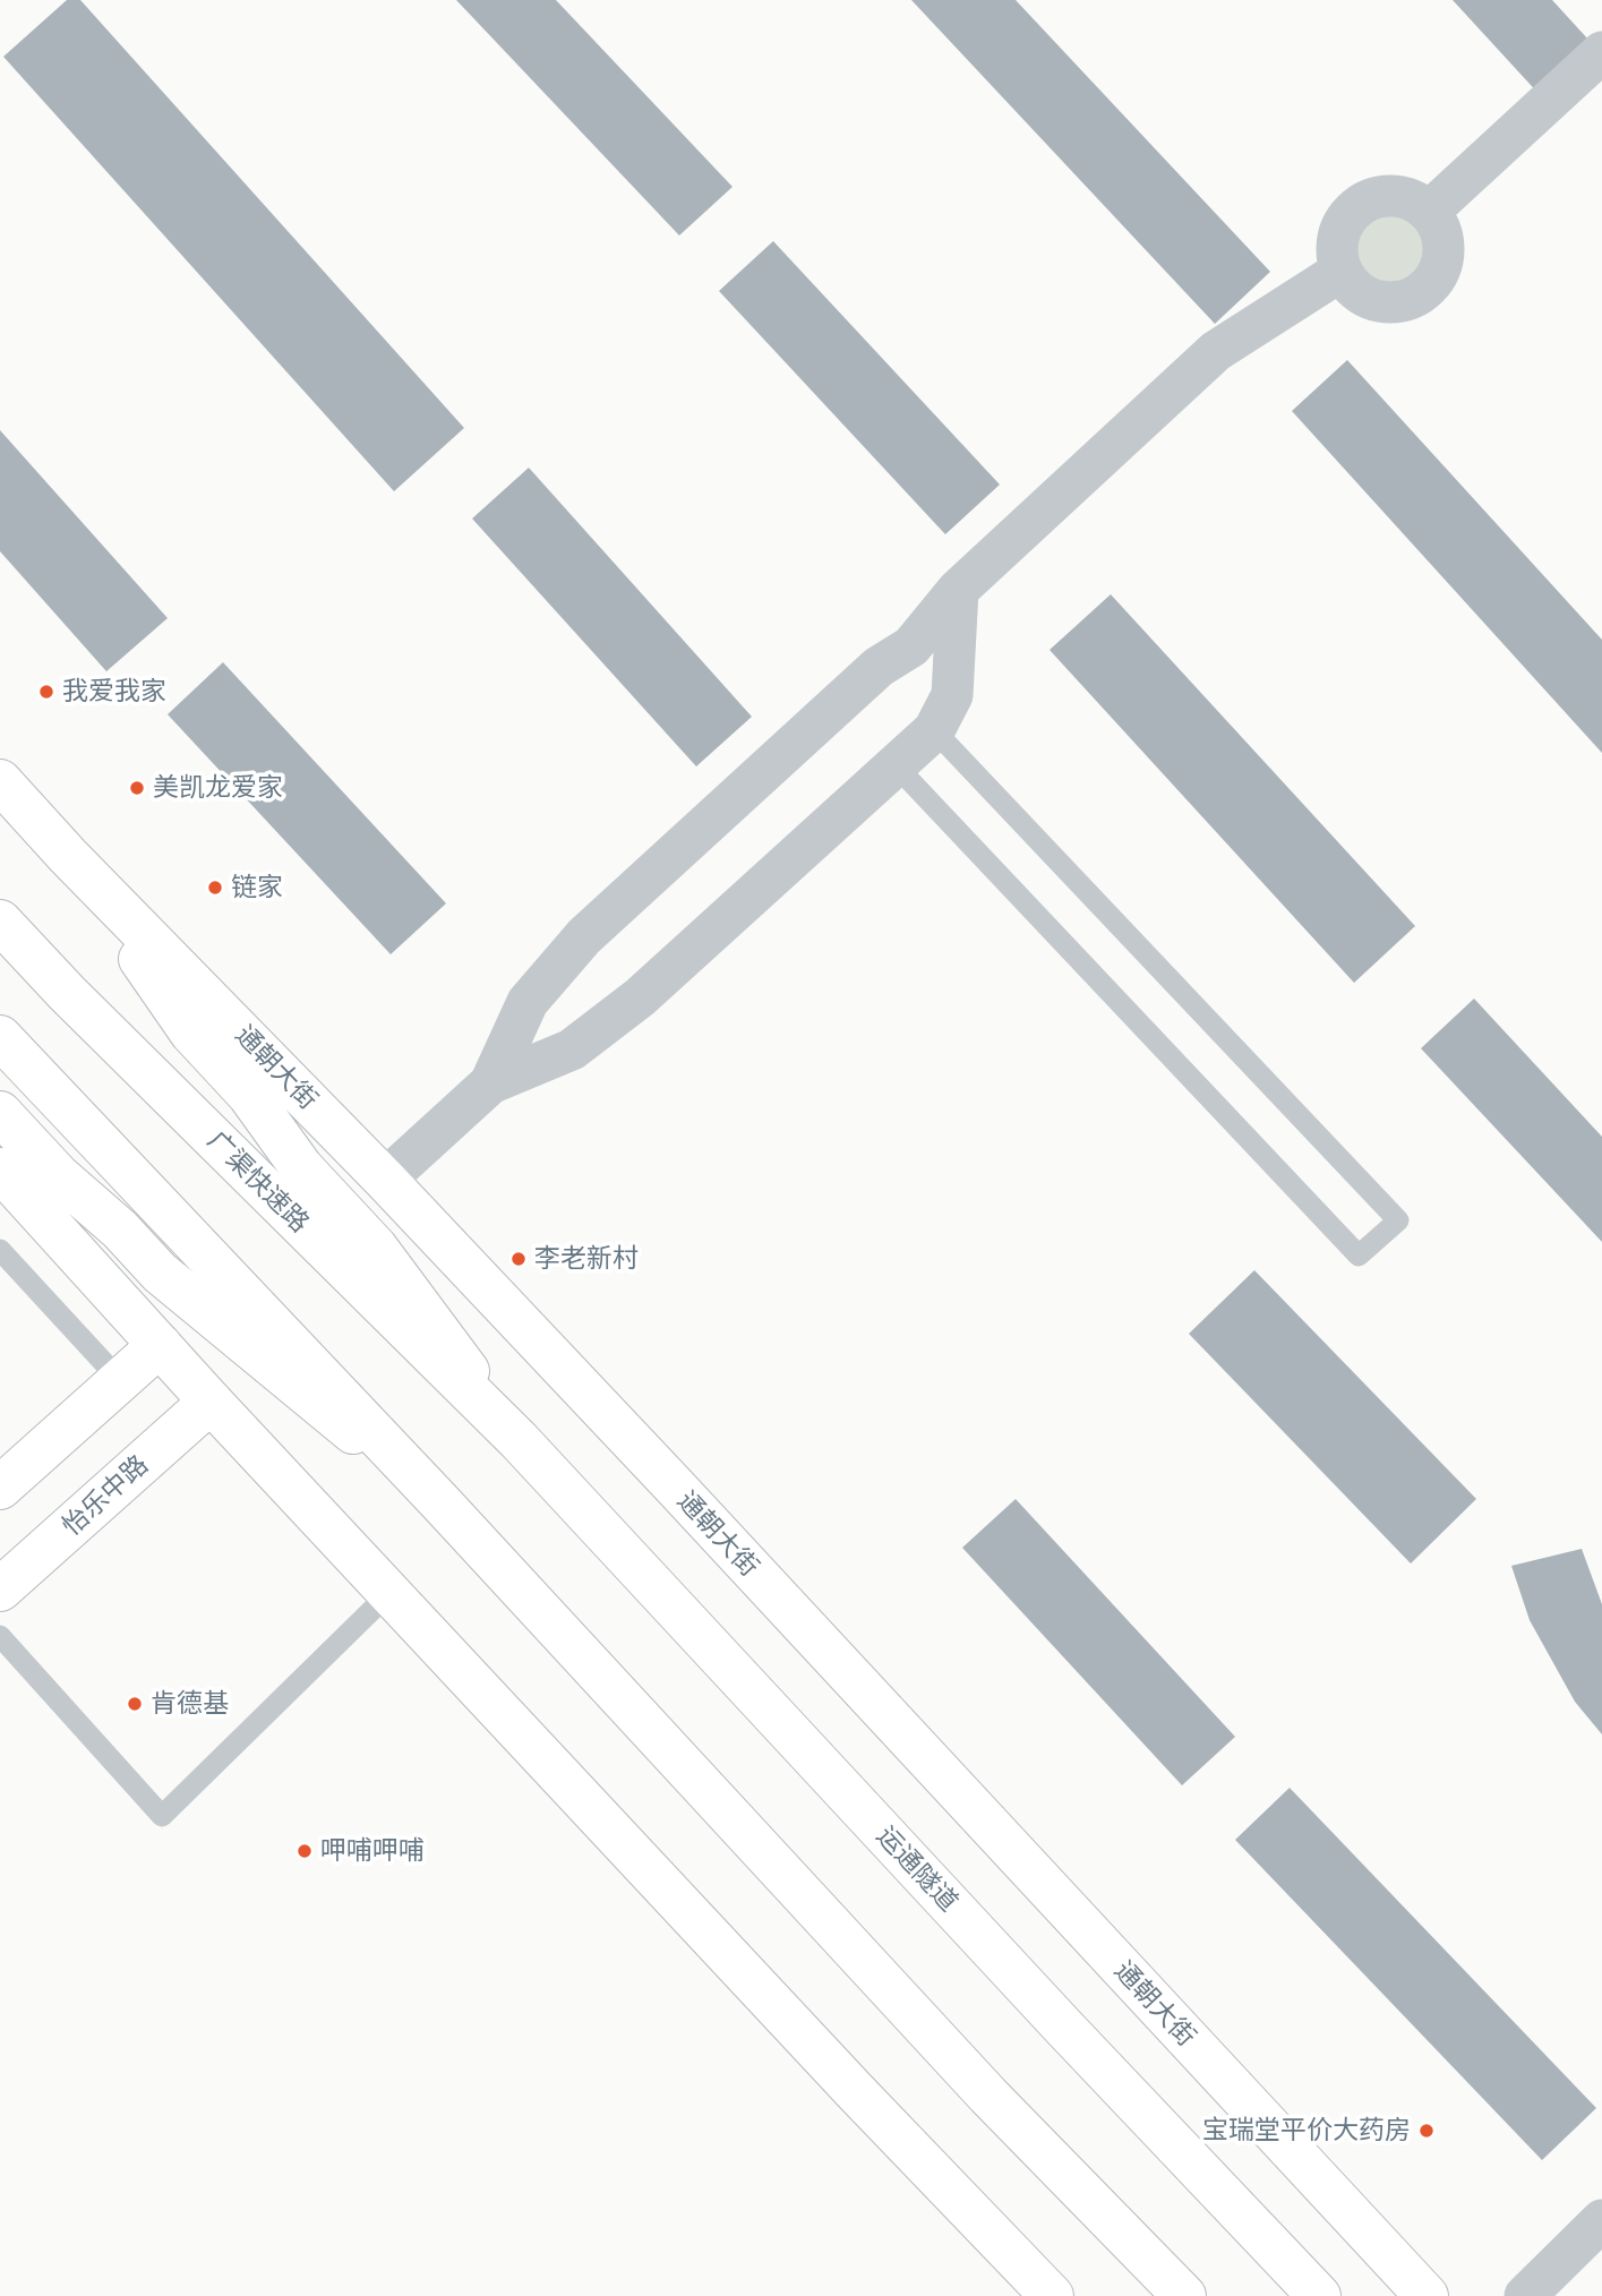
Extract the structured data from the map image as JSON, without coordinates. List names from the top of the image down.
{
  "streets": {
    "main road": [
      "通朝大街",
      "广渠快速路",
      "怡乐中路",
      "运通隧道"
    ]
  },
  "crossings": [
    ["广渠快速路", "运通隧道"]
  ],
  "places": [
    "我爱我家",
    "美凯龙爱家",
    "链家",
    "李老新村",
    "肯德基",
    "呷哺呷哺",
    "宝瑞堂平价大药房"
  ]
}
